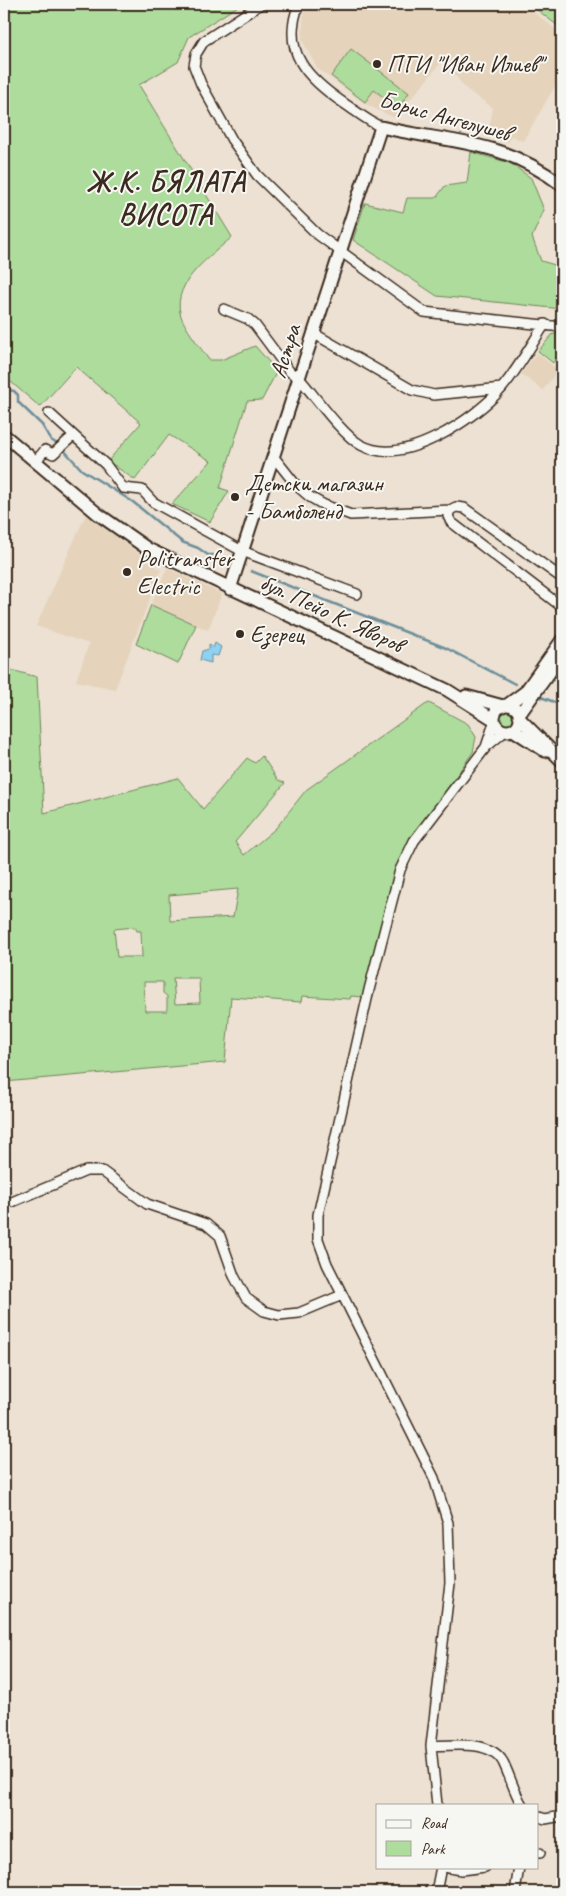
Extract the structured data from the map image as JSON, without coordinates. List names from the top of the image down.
{
  "streets": {
    "street": ["Борис Ангелушев", "Астра", "бул. Пейо К. Яворов"]
  },
  "crossings": [
    ["Борис Ангелушев", "Астра"],
    ["Астра", "бул. Пейо К. Яворов"]
  ],
  "districts": ["Ж.К. БЯЛАТА ВИСОТА"],
  "places": [
    "ПГИ \"Иван Илиев\"",
    "Детски магазин - Бамболенд",
    "Politransfer Electric",
    "Езерец"
  ],
  "legend": ["Road", "Park"]
}
